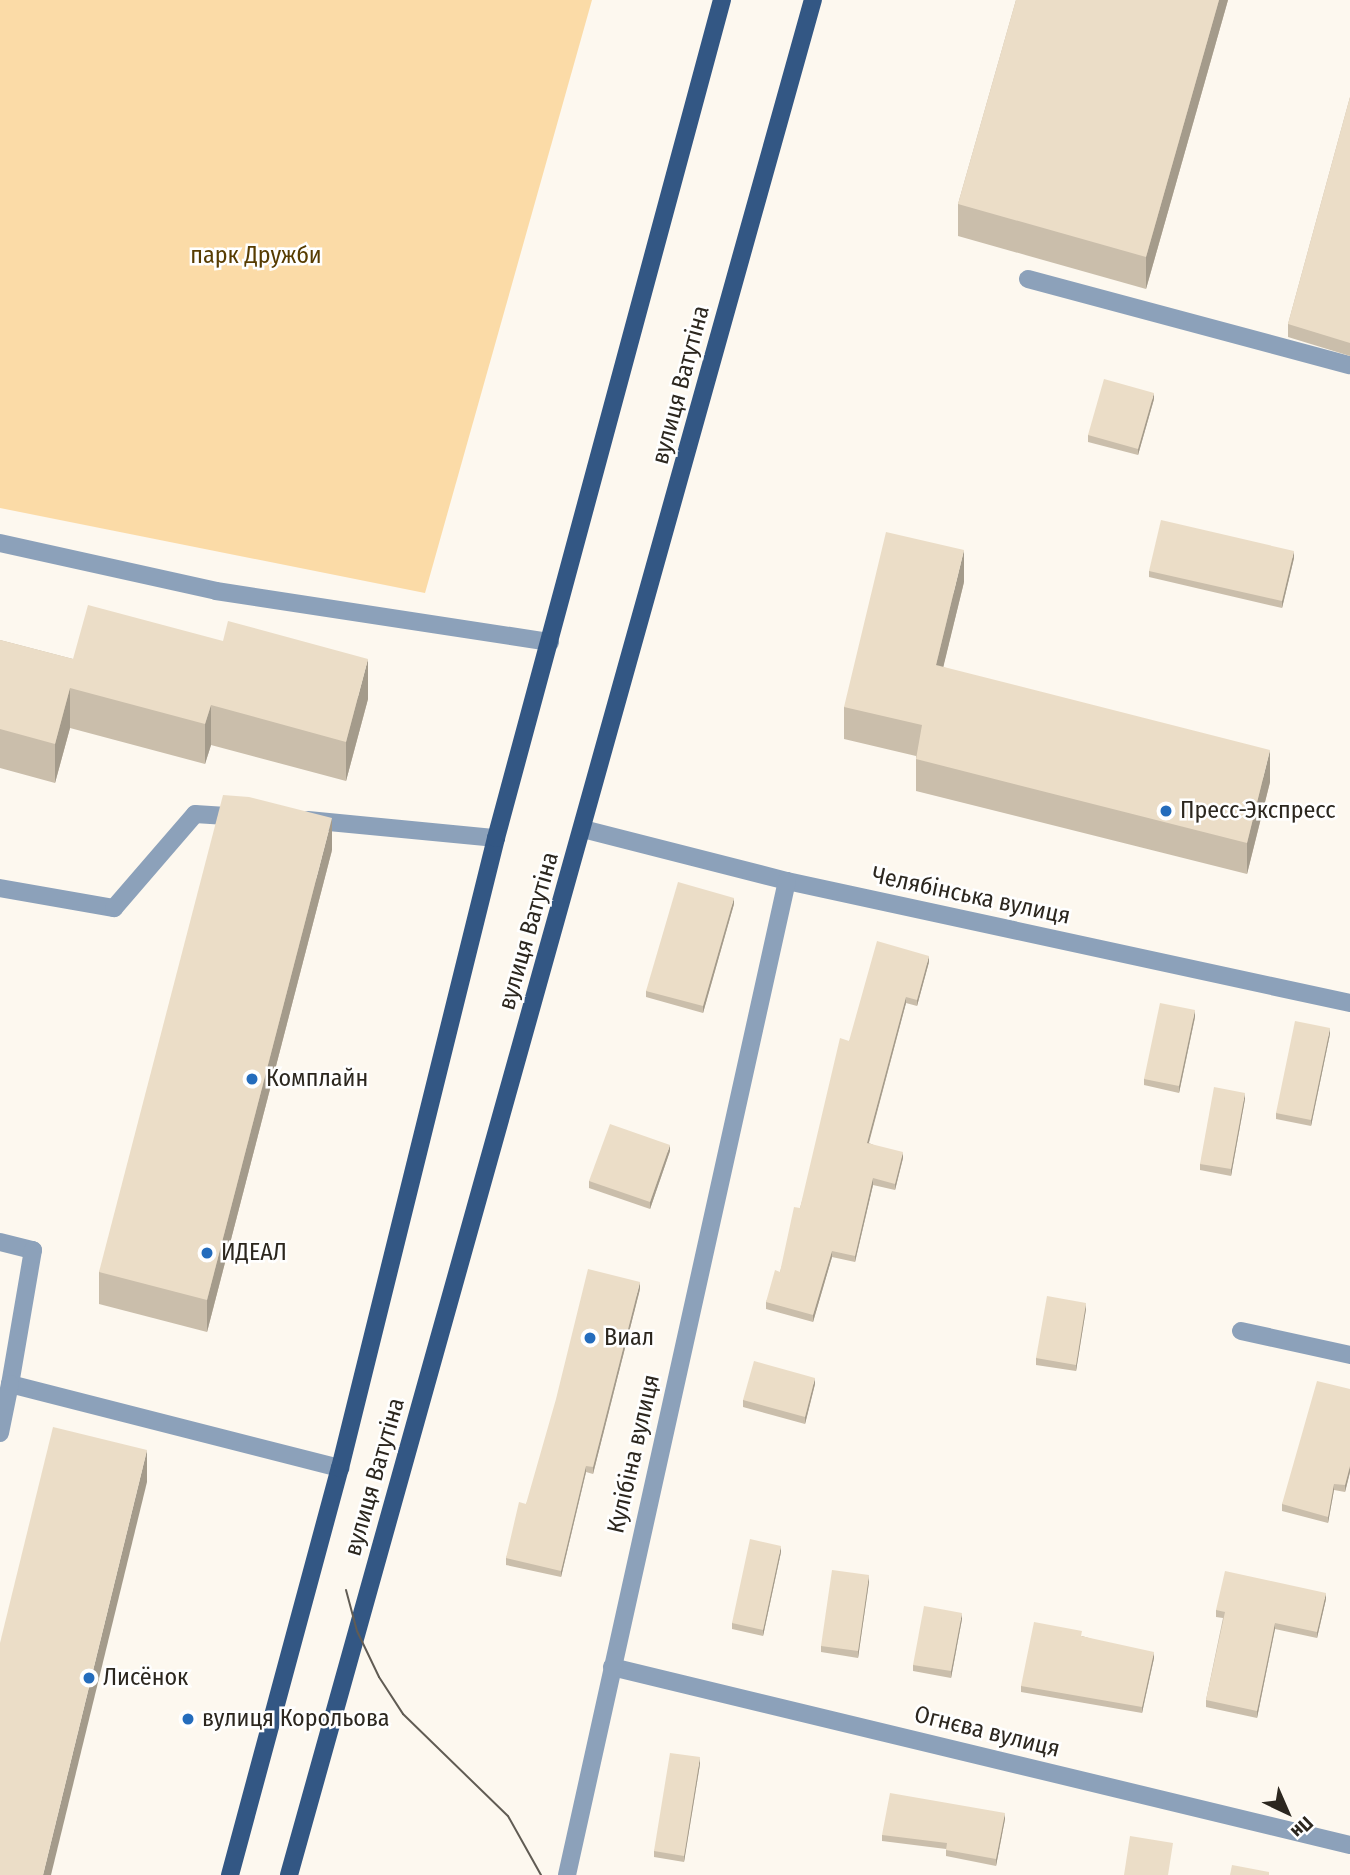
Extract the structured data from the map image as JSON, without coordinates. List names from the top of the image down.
{
  "streets": {
    "main road": ["вулиця Ватутіна"],
    "street": ["Челябінська вулиця", "Кулібіна вулиця", "Огнєва вулиця"]
  },
  "crossings": [
    ["вулиця Ватутіна", "Челябінська вулиця"],
    ["Челябінська вулиця", "Кулібіна вулиця"],
    ["Кулібіна вулиця", "Огнєва вулиця"]
  ],
  "parks": ["парк Дружби"],
  "places": [
    "Пресс-Экспресс",
    "Комплайн",
    "ИДЕАЛ",
    "Виал",
    "Лисёнок",
    "вулиця Корольова"
  ],
  "north": "bottom right"
}
